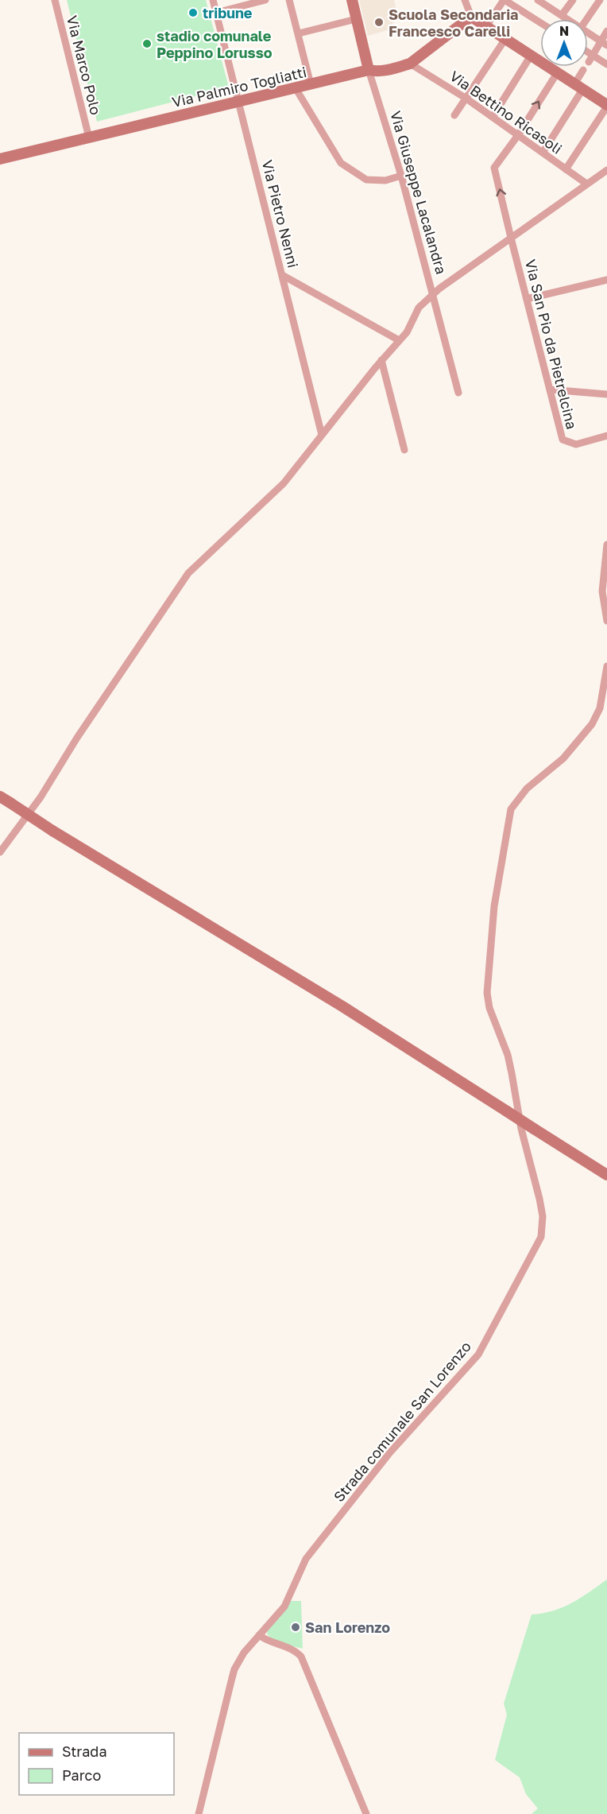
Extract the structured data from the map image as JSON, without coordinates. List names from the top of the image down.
{
  "streets": {
    "street": [
      "Via Marco Polo",
      "Via Palmiro Togliatti",
      "Via Bettino Ricasoli",
      "Via Giuseppe Lacalandra",
      "Via Pietro Nenni",
      "Via San Pio da Pietrelcina",
      "Strada comunale San Lorenzo"
    ]
  },
  "crossings": [
    ["Via Marco Polo", "Via Palmiro Togliatti"],
    ["Via Palmiro Togliatti", "Via Bettino Ricasoli"],
    ["Via Palmiro Togliatti", "Via Giuseppe Lacalandra"],
    ["Via Palmiro Togliatti", "Via Pietro Nenni"],
    ["Via Bettino Ricasoli", "Via San Pio da Pietrelcina"]
  ],
  "places": [
    "tribune",
    "Scuola Secondaria Francesco Carelli",
    "stadio comunale Peppino Lorusso",
    "San Lorenzo"
  ],
  "legend": ["Strada", "Parco"],
  "north": "top"
}
